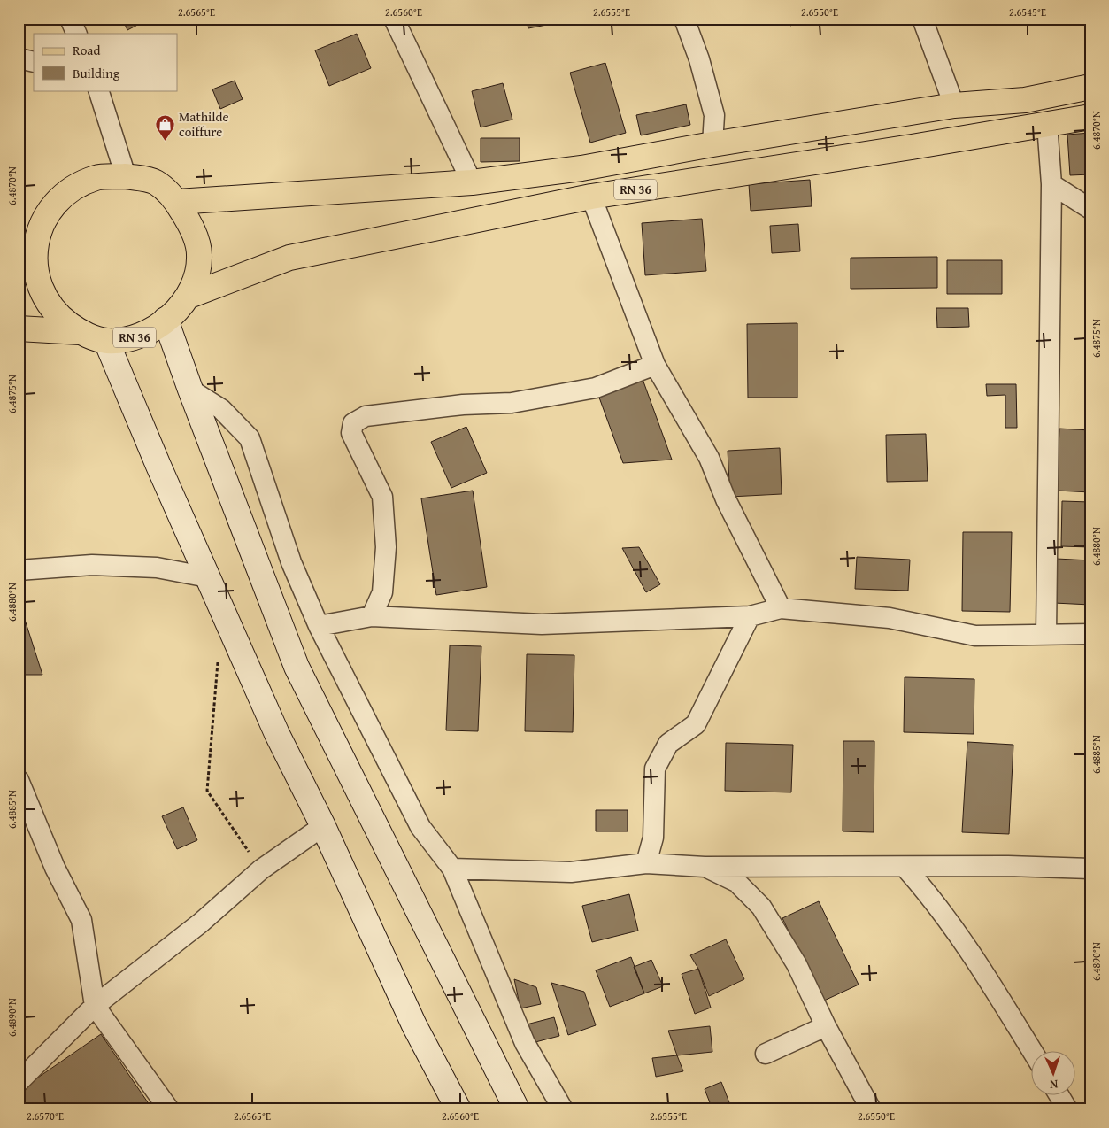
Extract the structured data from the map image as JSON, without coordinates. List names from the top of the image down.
{
  "streets": {
    "main road": ["RN 36"]
  },
  "places": {
    "shop": ["Mathilde coiffure"]
  },
  "legend": ["Road", "Building"],
  "north": "bottom",
  "coordinates": [
    "2.6565°E",
    "2.6560°E",
    "2.6555°E",
    "2.6550°E",
    "2.6545°E",
    "6.4870°N",
    "6.4875°N",
    "6.4880°N",
    "6.4885°N",
    "6.4890°N",
    "2.6570°E"
  ]
}
